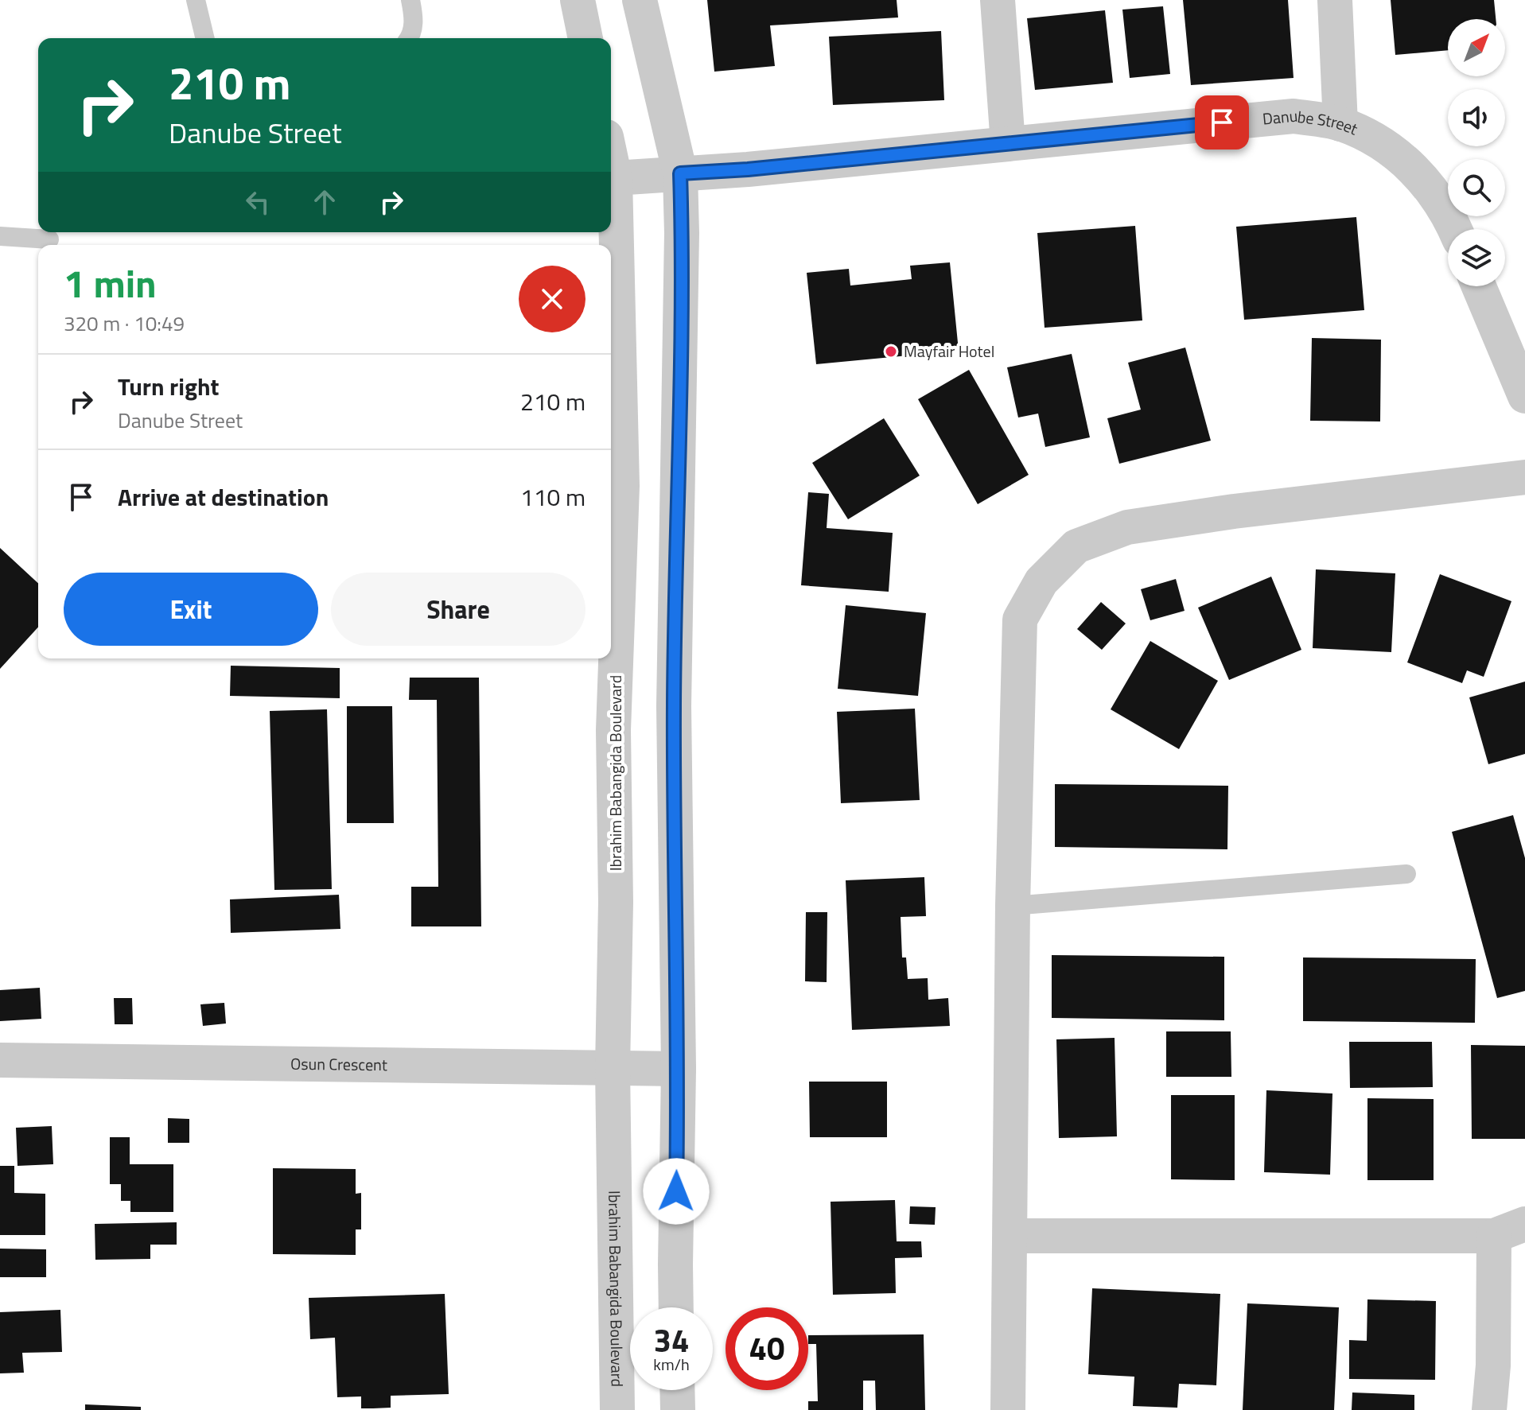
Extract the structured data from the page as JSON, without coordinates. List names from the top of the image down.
{
  "streets": {
    "street": ["Danube Street", "Ibrahim Babangida Boulevard", "Osun Crescent"]
  },
  "crossings": [
    ["Danube Street", "Ibrahim Babangida Boulevard"],
    ["Ibrahim Babangida Boulevard", "Osun Crescent"]
  ],
  "places": ["Mayfair Hotel"],
  "north": "top right",
  "page": {
    "turn": ["210 m", "Danube Street"],
    "heading": ["1 min", "320 m · 10:49"],
    "list": [
      {
        "name": "Turn right",
        "note": "Danube Street",
        "value": "210 m"
      },
      {
        "name": "Arrive at destination",
        "value": "110 m"
      }
    ],
    "buttons": ["Exit", "Share"],
    "speed": "34 km/h",
    "limit": "40"
  }
}
